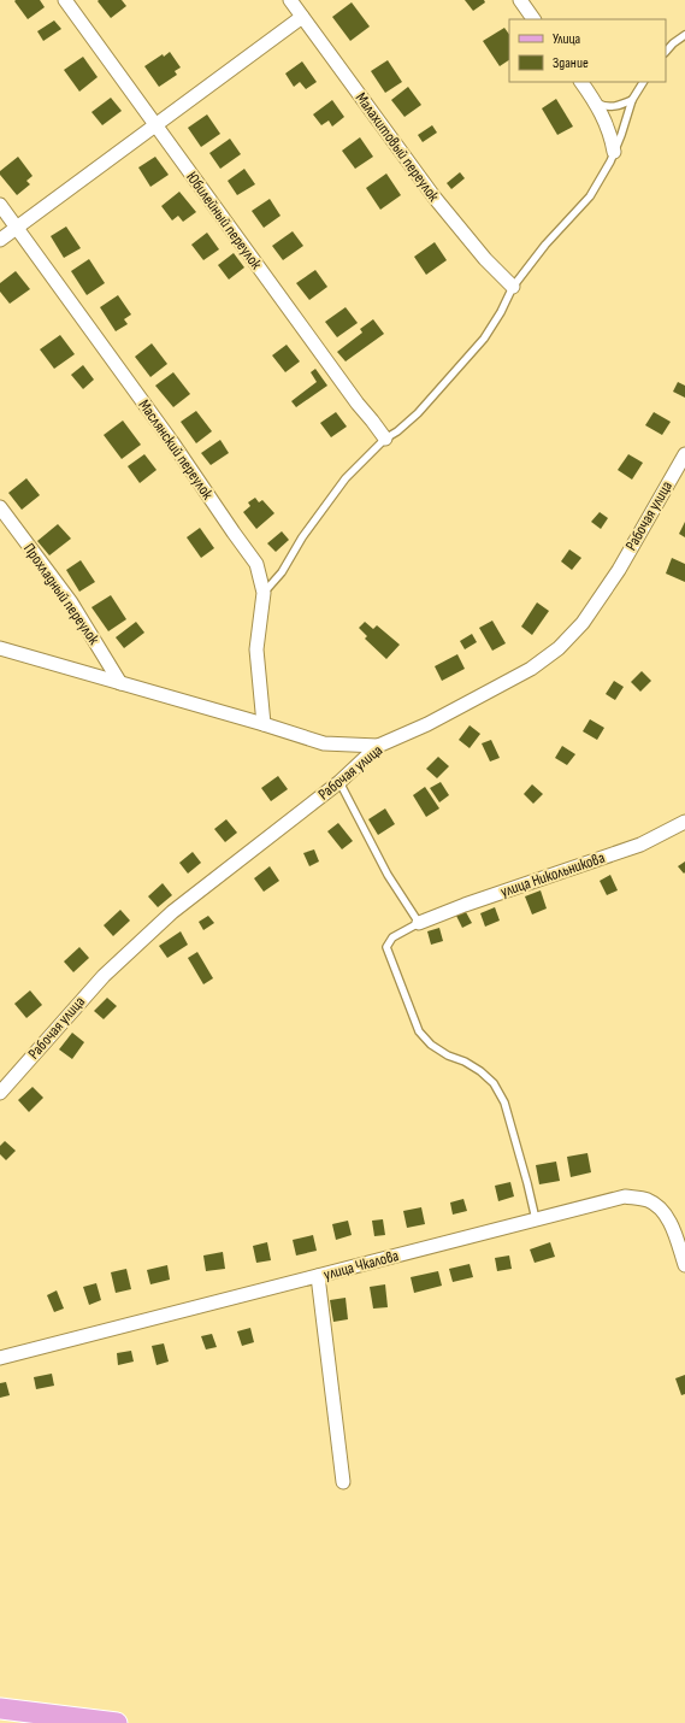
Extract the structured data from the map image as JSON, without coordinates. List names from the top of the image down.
{
  "streets": {
    "street": [
      "Малахитовый переулок",
      "Юбилейный переулок",
      "Маслянский переулок",
      "Рабочая улица",
      "Прохладный переулок",
      "улица Никольникова",
      "улица Чкалова"
    ]
  },
  "legend": ["Улица", "Здание"]
}
